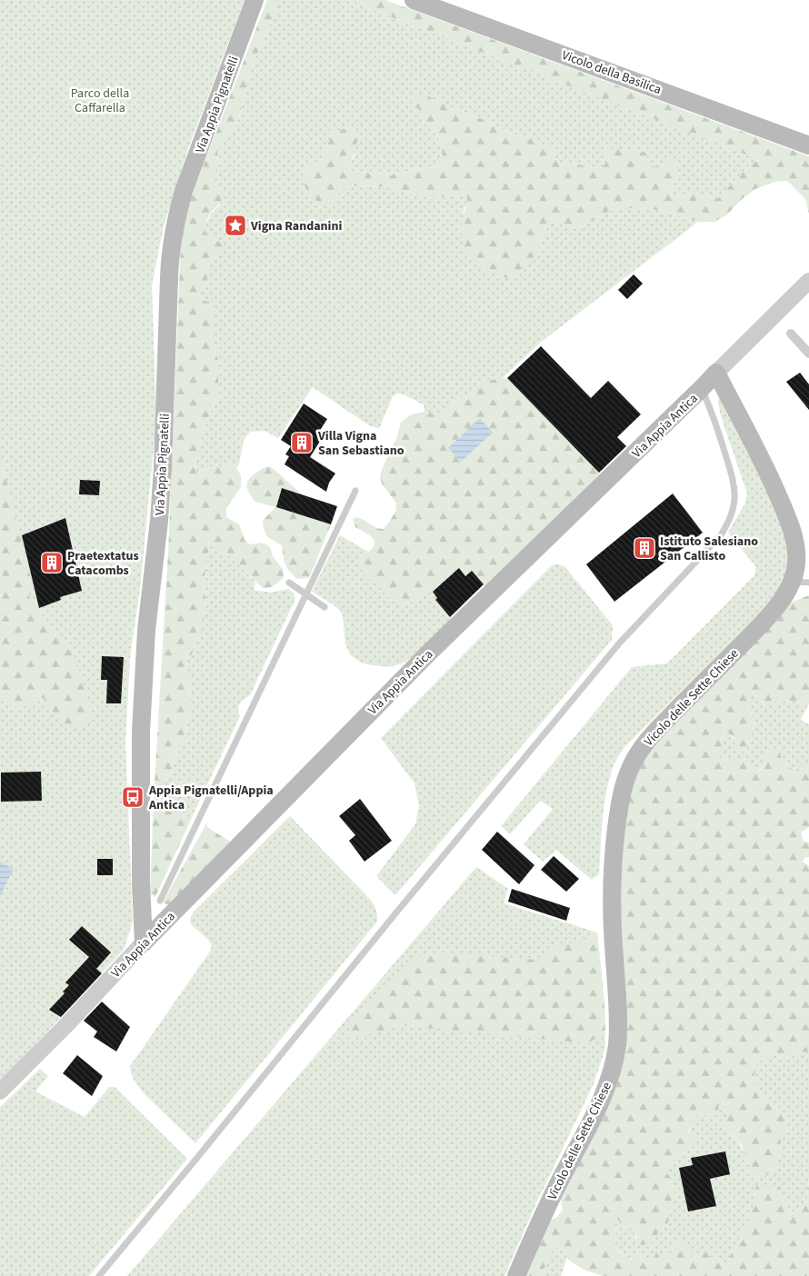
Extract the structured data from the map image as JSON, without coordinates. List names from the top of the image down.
{
  "streets": {
    "main road": [
      "Vicolo della Basilica",
      "Via Appia Pignatelli",
      "Via Appia Antica",
      "Vicolo delle Sette Chiese"
    ]
  },
  "crossings": [
    ["Via Appia Pignatelli", "Via Appia Antica"],
    ["Via Appia Antica", "Vicolo delle Sette Chiese"]
  ],
  "parks": ["Parco della Caffarella"],
  "places": {
    "place": ["Vigna Randanini"],
    "building": ["Villa Vigna San Sebastiano", "Istituto Salesiano San Callisto", "Praetextatus Catacombs"],
    "bus stop": ["Appia Pignatelli/Appia Antica"]
  }
}
